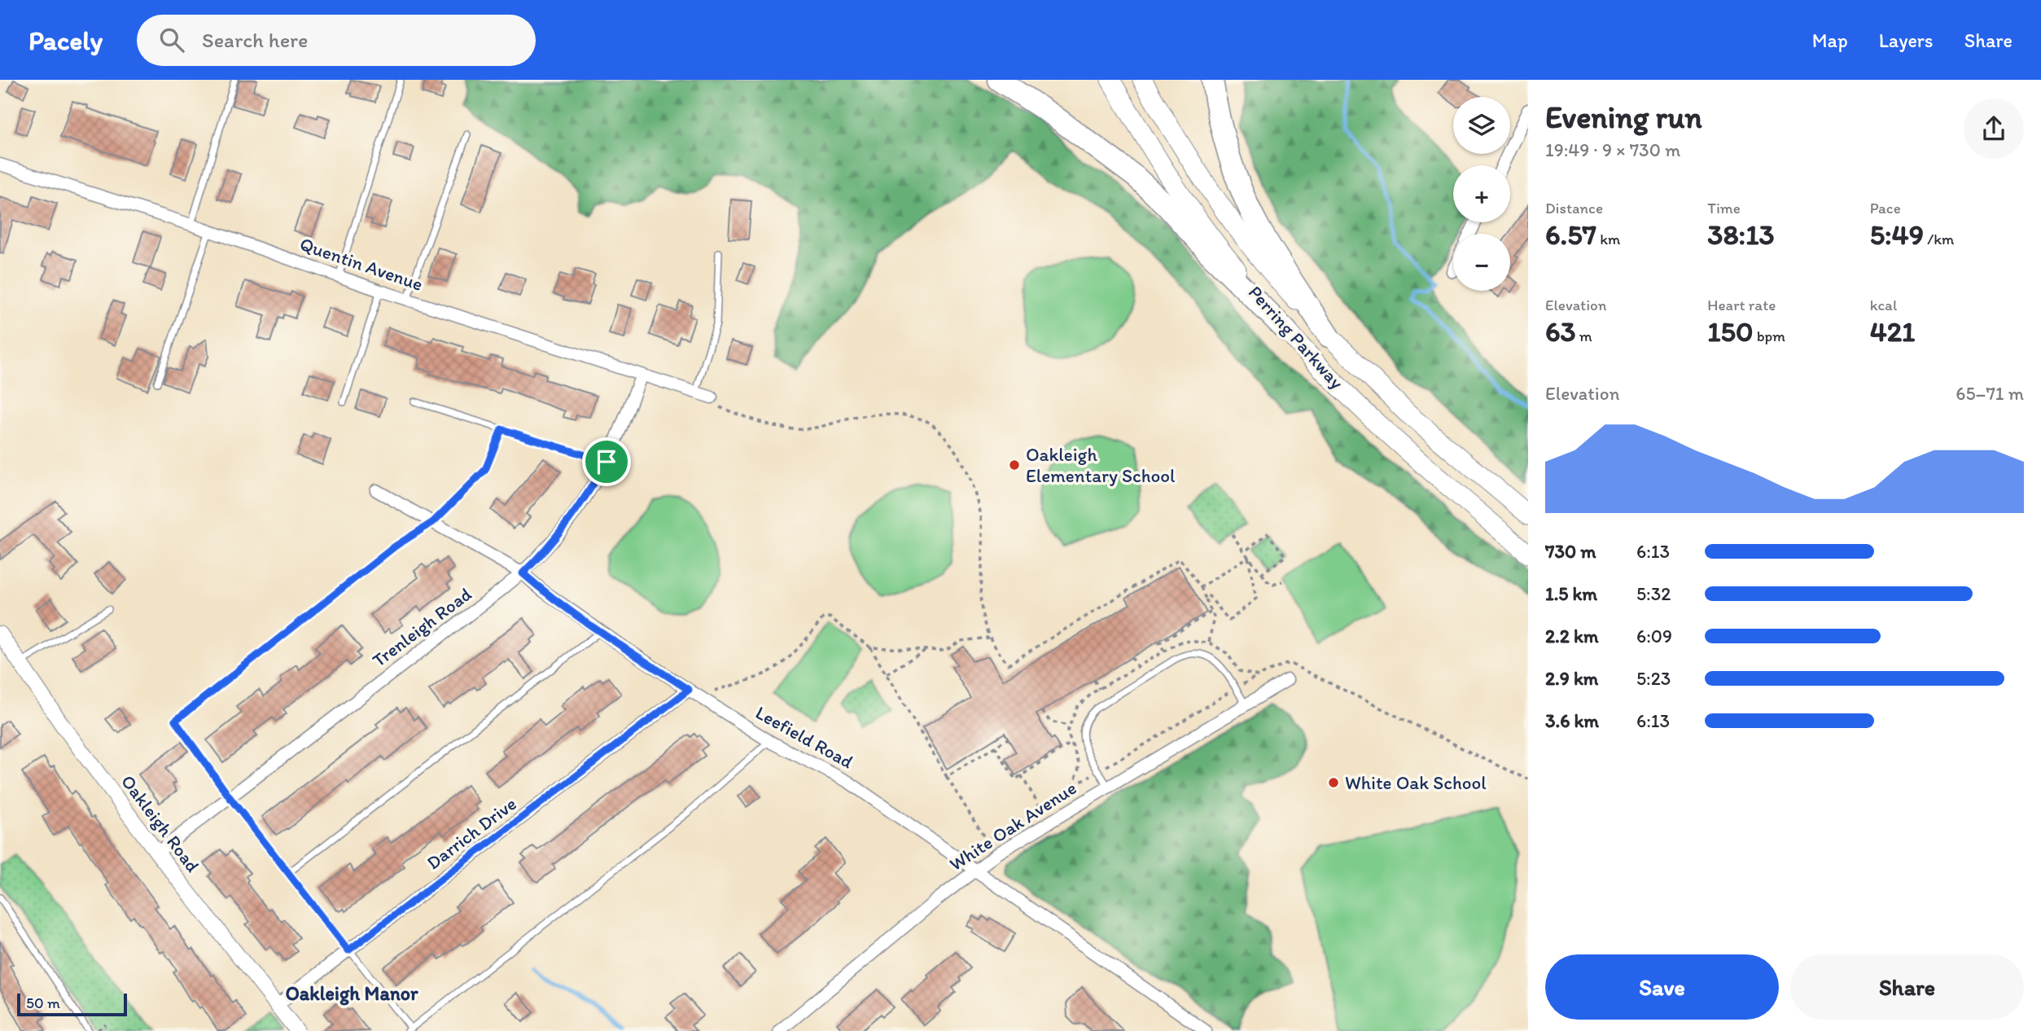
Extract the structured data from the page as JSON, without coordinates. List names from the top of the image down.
{
  "streets": {
    "main road": ["Perring Parkway"],
    "street": [
      "Quentin Avenue",
      "Trenleigh Road",
      "Leefield Road",
      "Oakleigh Road",
      "White Oak Avenue",
      "Darrich Drive"
    ]
  },
  "crossings": [
    ["Quentin Avenue", "Trenleigh Road"],
    ["Trenleigh Road", "Leefield Road"],
    ["Trenleigh Road", "Oakleigh Road"],
    ["Leefield Road", "White Oak Avenue"],
    ["Leefield Road", "Darrich Drive"],
    ["Oakleigh Road", "Darrich Drive"]
  ],
  "districts": ["Oakleigh Manor"],
  "places": ["Oakleigh Elementary School", "White Oak School"],
  "scale_bar": "50 m",
  "page": {
    "header": "Pacely",
    "search": "Search here",
    "nav": ["Map", "Layers", "Share"],
    "heading": ["Evening run", "19:49 · 9 × 730 m"],
    "map_buttons": ["+", "−"],
    "stats": [
      ["Distance", "6.57 km"],
      ["Time", "38:13"],
      ["Pace", "5:49 /km"],
      ["Elevation", "63 m"],
      ["Heart rate", "150 bpm"],
      ["kcal", "421"]
    ],
    "chart": ["Elevation", "65–71 m"],
    "list": [
      {
        "name": "730 m",
        "note": "6:13"
      },
      {
        "name": "1.5 km",
        "note": "5:32"
      },
      {
        "name": "2.2 km",
        "note": "6:09"
      },
      {
        "name": "2.9 km",
        "note": "5:23"
      },
      {
        "name": "3.6 km",
        "note": "6:13"
      }
    ],
    "buttons": ["Save", "Share"],
    "scale": "50 m"
  }
}
